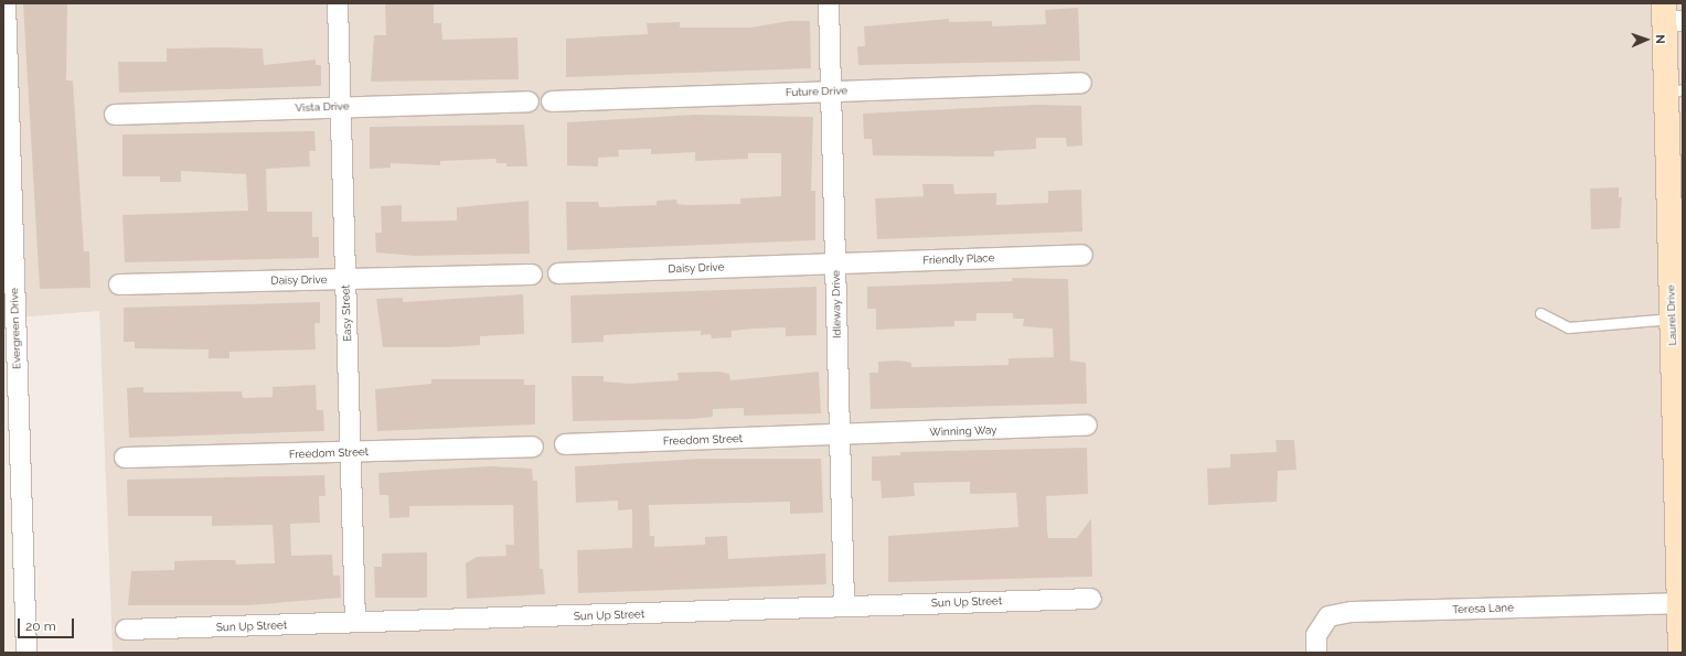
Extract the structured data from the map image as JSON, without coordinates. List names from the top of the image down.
{
  "streets": {
    "street": [
      "Future Drive",
      "Vista Drive",
      "Friendly Place",
      "Daisy Drive",
      "Idleway Drive",
      "Easy Street",
      "Laurel Drive",
      "Evergreen Drive",
      "Winning Way",
      "Freedom Street",
      "Sun Up Street",
      "Teresa Lane"
    ]
  },
  "crossings": [
    ["Future Drive", "Idleway Drive"],
    ["Vista Drive", "Easy Street"],
    ["Friendly Place", "Daisy Drive"],
    ["Friendly Place", "Idleway Drive"],
    ["Daisy Drive", "Idleway Drive"],
    ["Daisy Drive", "Easy Street"],
    ["Idleway Drive", "Winning Way"],
    ["Idleway Drive", "Freedom Street"],
    ["Idleway Drive", "Sun Up Street"],
    ["Easy Street", "Freedom Street"],
    ["Easy Street", "Sun Up Street"],
    ["Laurel Drive", "Teresa Lane"],
    ["Winning Way", "Freedom Street"]
  ],
  "scale_bar": "20 m",
  "north": "right"
}
